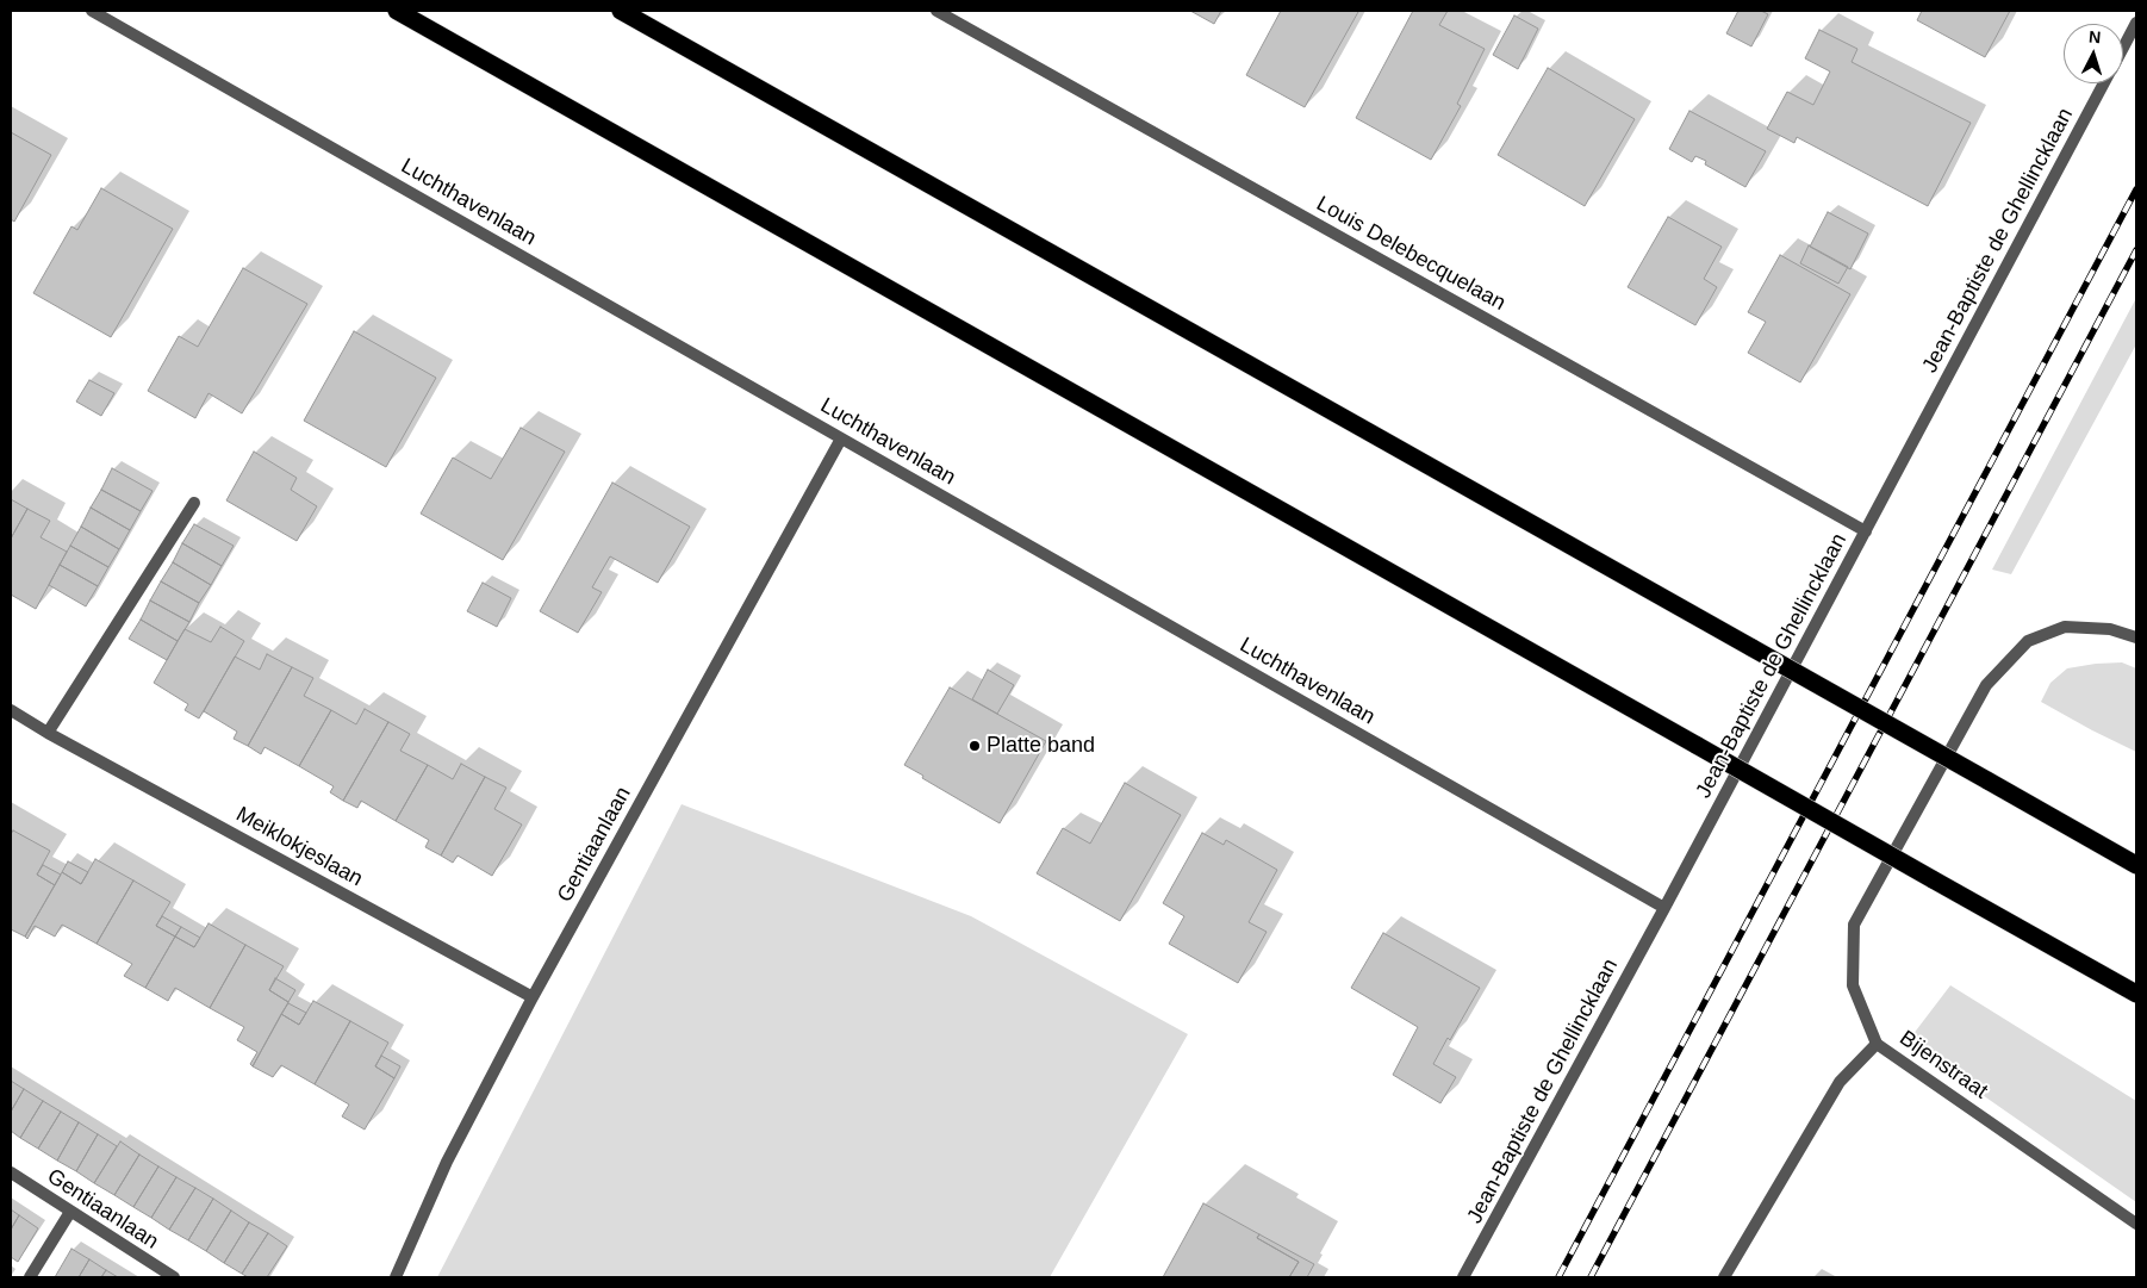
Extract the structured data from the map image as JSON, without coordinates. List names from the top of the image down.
{
  "streets": {
    "street": [
      "Luchthavenlaan",
      "Jean-Baptiste de Ghellincklaan",
      "Louis Delebecquelaan",
      "Gentiaanlaan",
      "Meiklokjeslaan",
      "Bijenstraat"
    ]
  },
  "crossings": [
    ["Luchthavenlaan", "Jean-Baptiste de Ghellincklaan"],
    ["Luchthavenlaan", "Gentiaanlaan"],
    ["Jean-Baptiste de Ghellincklaan", "Louis Delebecquelaan"],
    ["Gentiaanlaan", "Meiklokjeslaan"]
  ],
  "places": ["Platte band"],
  "north": "top"
}
